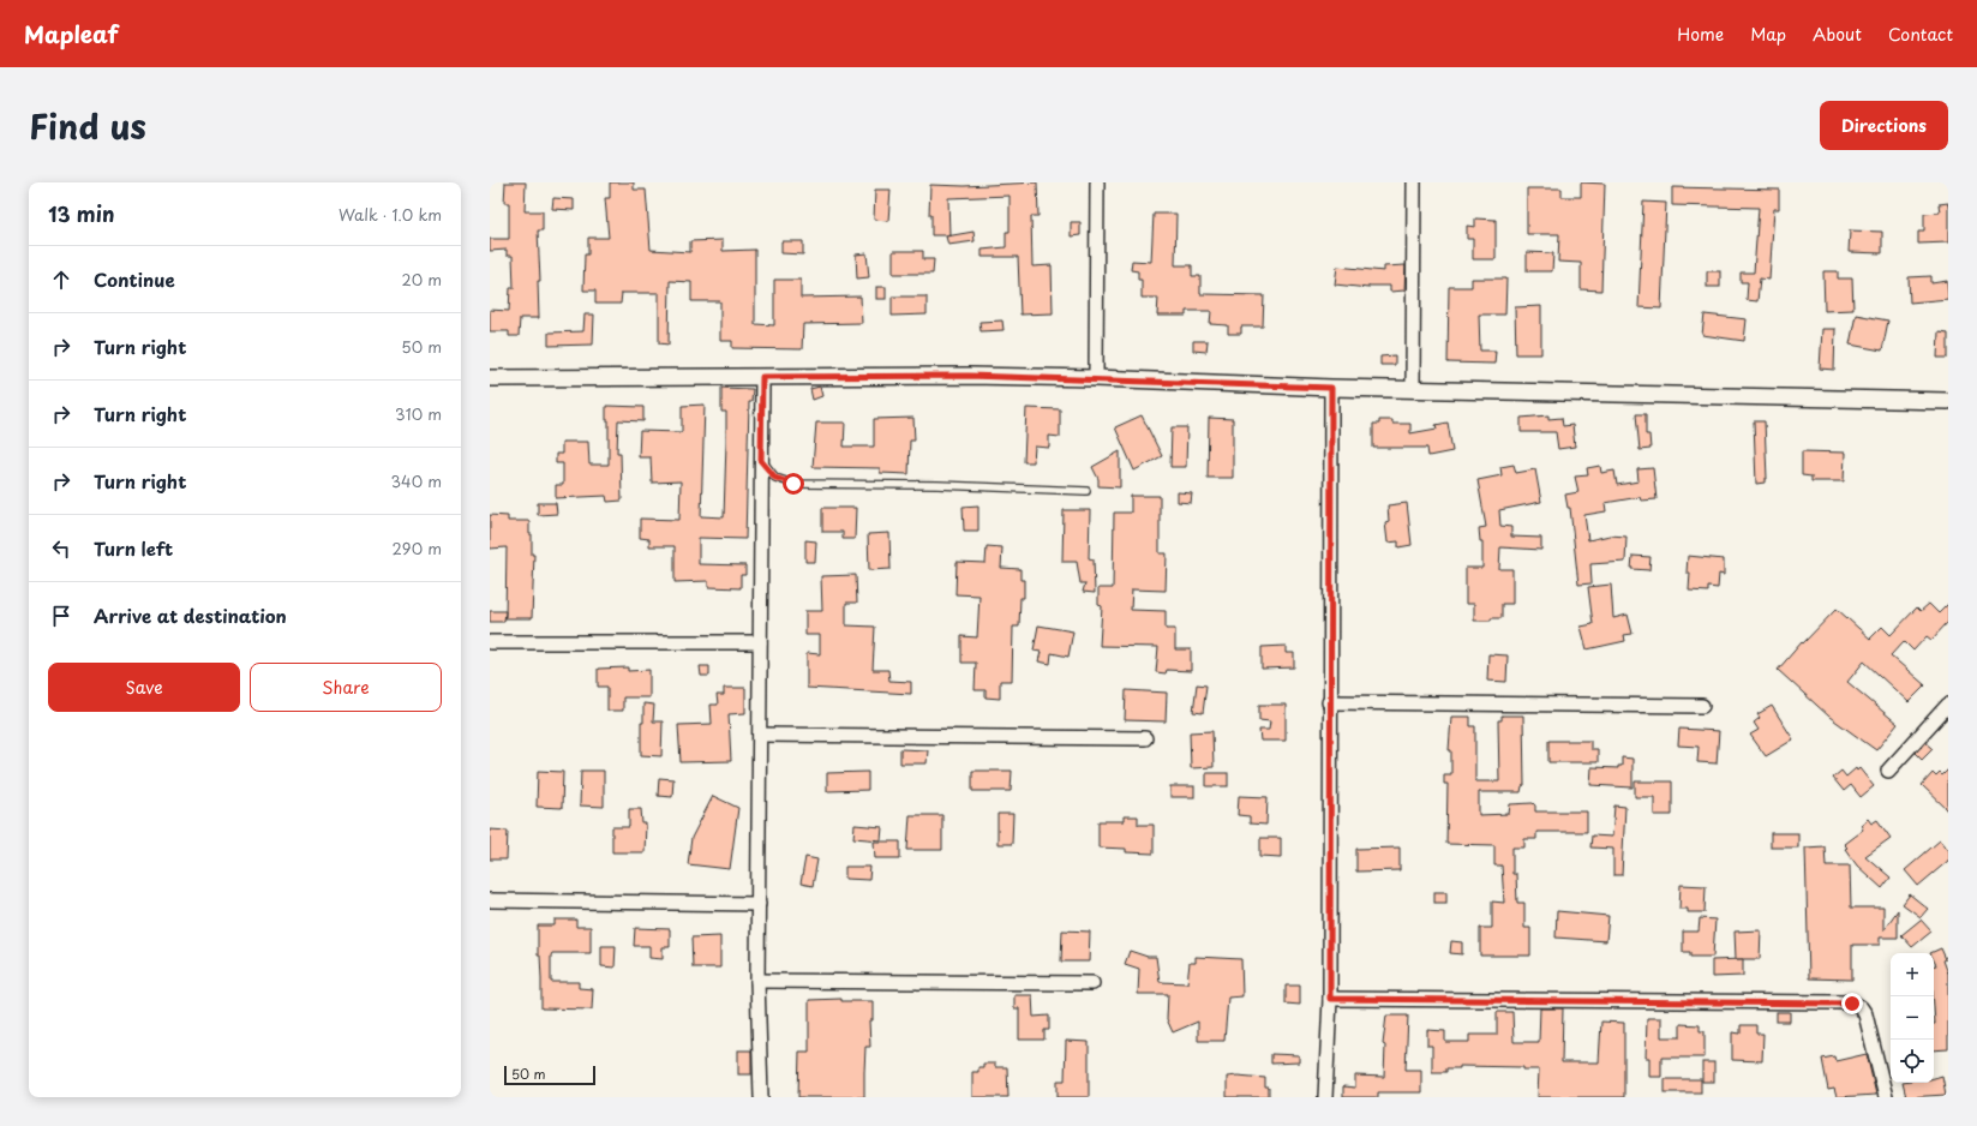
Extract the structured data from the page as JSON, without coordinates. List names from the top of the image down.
{
  "scale_bar": "50 m",
  "page": {
    "header": "Mapleaf",
    "nav": [
      "Home",
      "Map",
      "About",
      "Contact"
    ],
    "title": "Find us",
    "buttons": [
      "Directions",
      ["Save", "Share"]
    ],
    "heading": ["13 min", "Walk · 1.0 km"],
    "list": [
      ["Continue", "20 m"],
      ["Turn right", "50 m"],
      ["Turn right", "310 m"],
      ["Turn right", "340 m"],
      ["Turn left", "290 m"],
      "Arrive at destination"
    ],
    "map_buttons": ["+", "−"],
    "scale": "50 m"
  }
}
